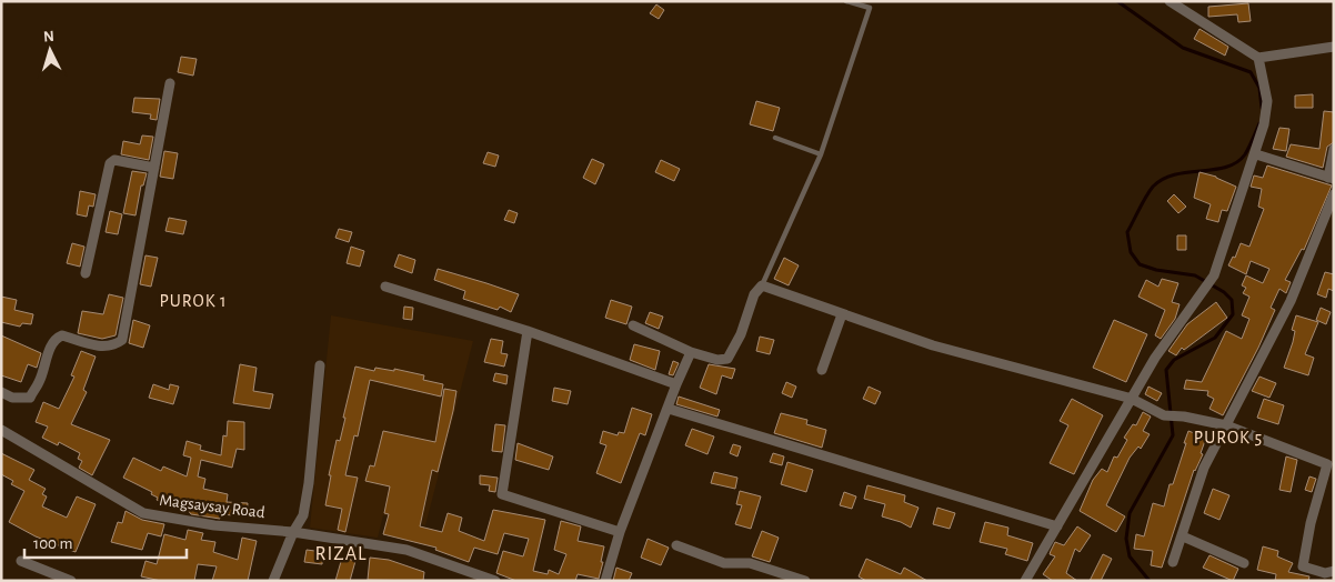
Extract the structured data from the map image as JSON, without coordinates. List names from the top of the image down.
{
  "streets": {
    "street": ["Magsaysay Road"]
  },
  "districts": ["PUROK 1", "PUROK 5", "RIZAL"],
  "scale_bar": "100 m",
  "north": "top"
}
